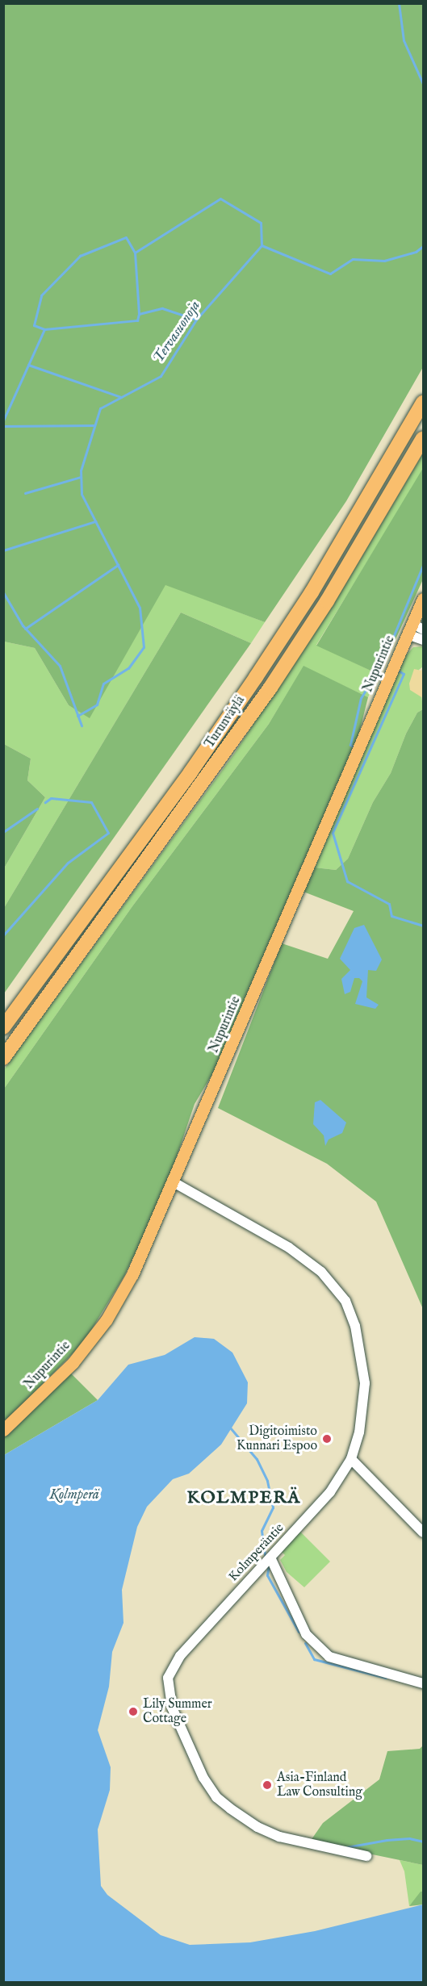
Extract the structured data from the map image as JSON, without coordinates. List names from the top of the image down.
{
  "streets": {
    "highway": ["Turunväylä"],
    "main road": ["Nupurintie"],
    "street": ["Kolmperäntie"]
  },
  "crossings": [
    ["Nupurintie", "Kolmperäntie"]
  ],
  "districts": ["KOLMPERÄ"],
  "water": ["Tervasuonoja", "Kolmperä"],
  "places": ["Digitoimisto Kunnari Espoo", "Lily Summer Cottage", "Asia-Finland Law Consulting"]
}
